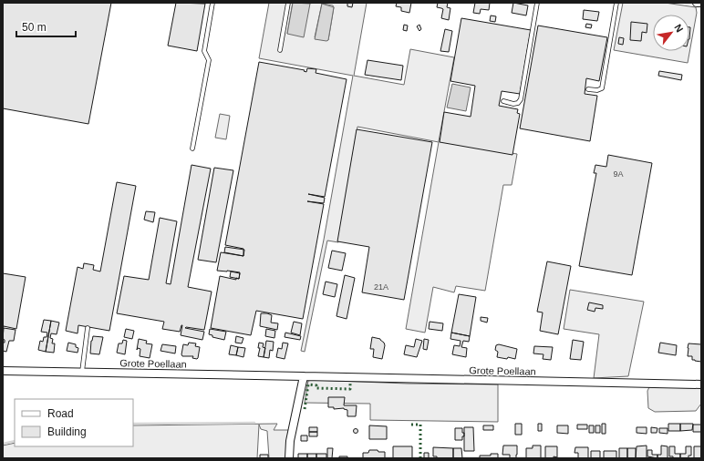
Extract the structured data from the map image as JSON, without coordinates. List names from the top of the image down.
{
  "streets": {
    "street": ["Grote Poellaan"]
  },
  "house_numbers": ["9A", "21A"],
  "legend": ["Road", "Building"],
  "scale_bar": "50 m",
  "north": "top right"
}
